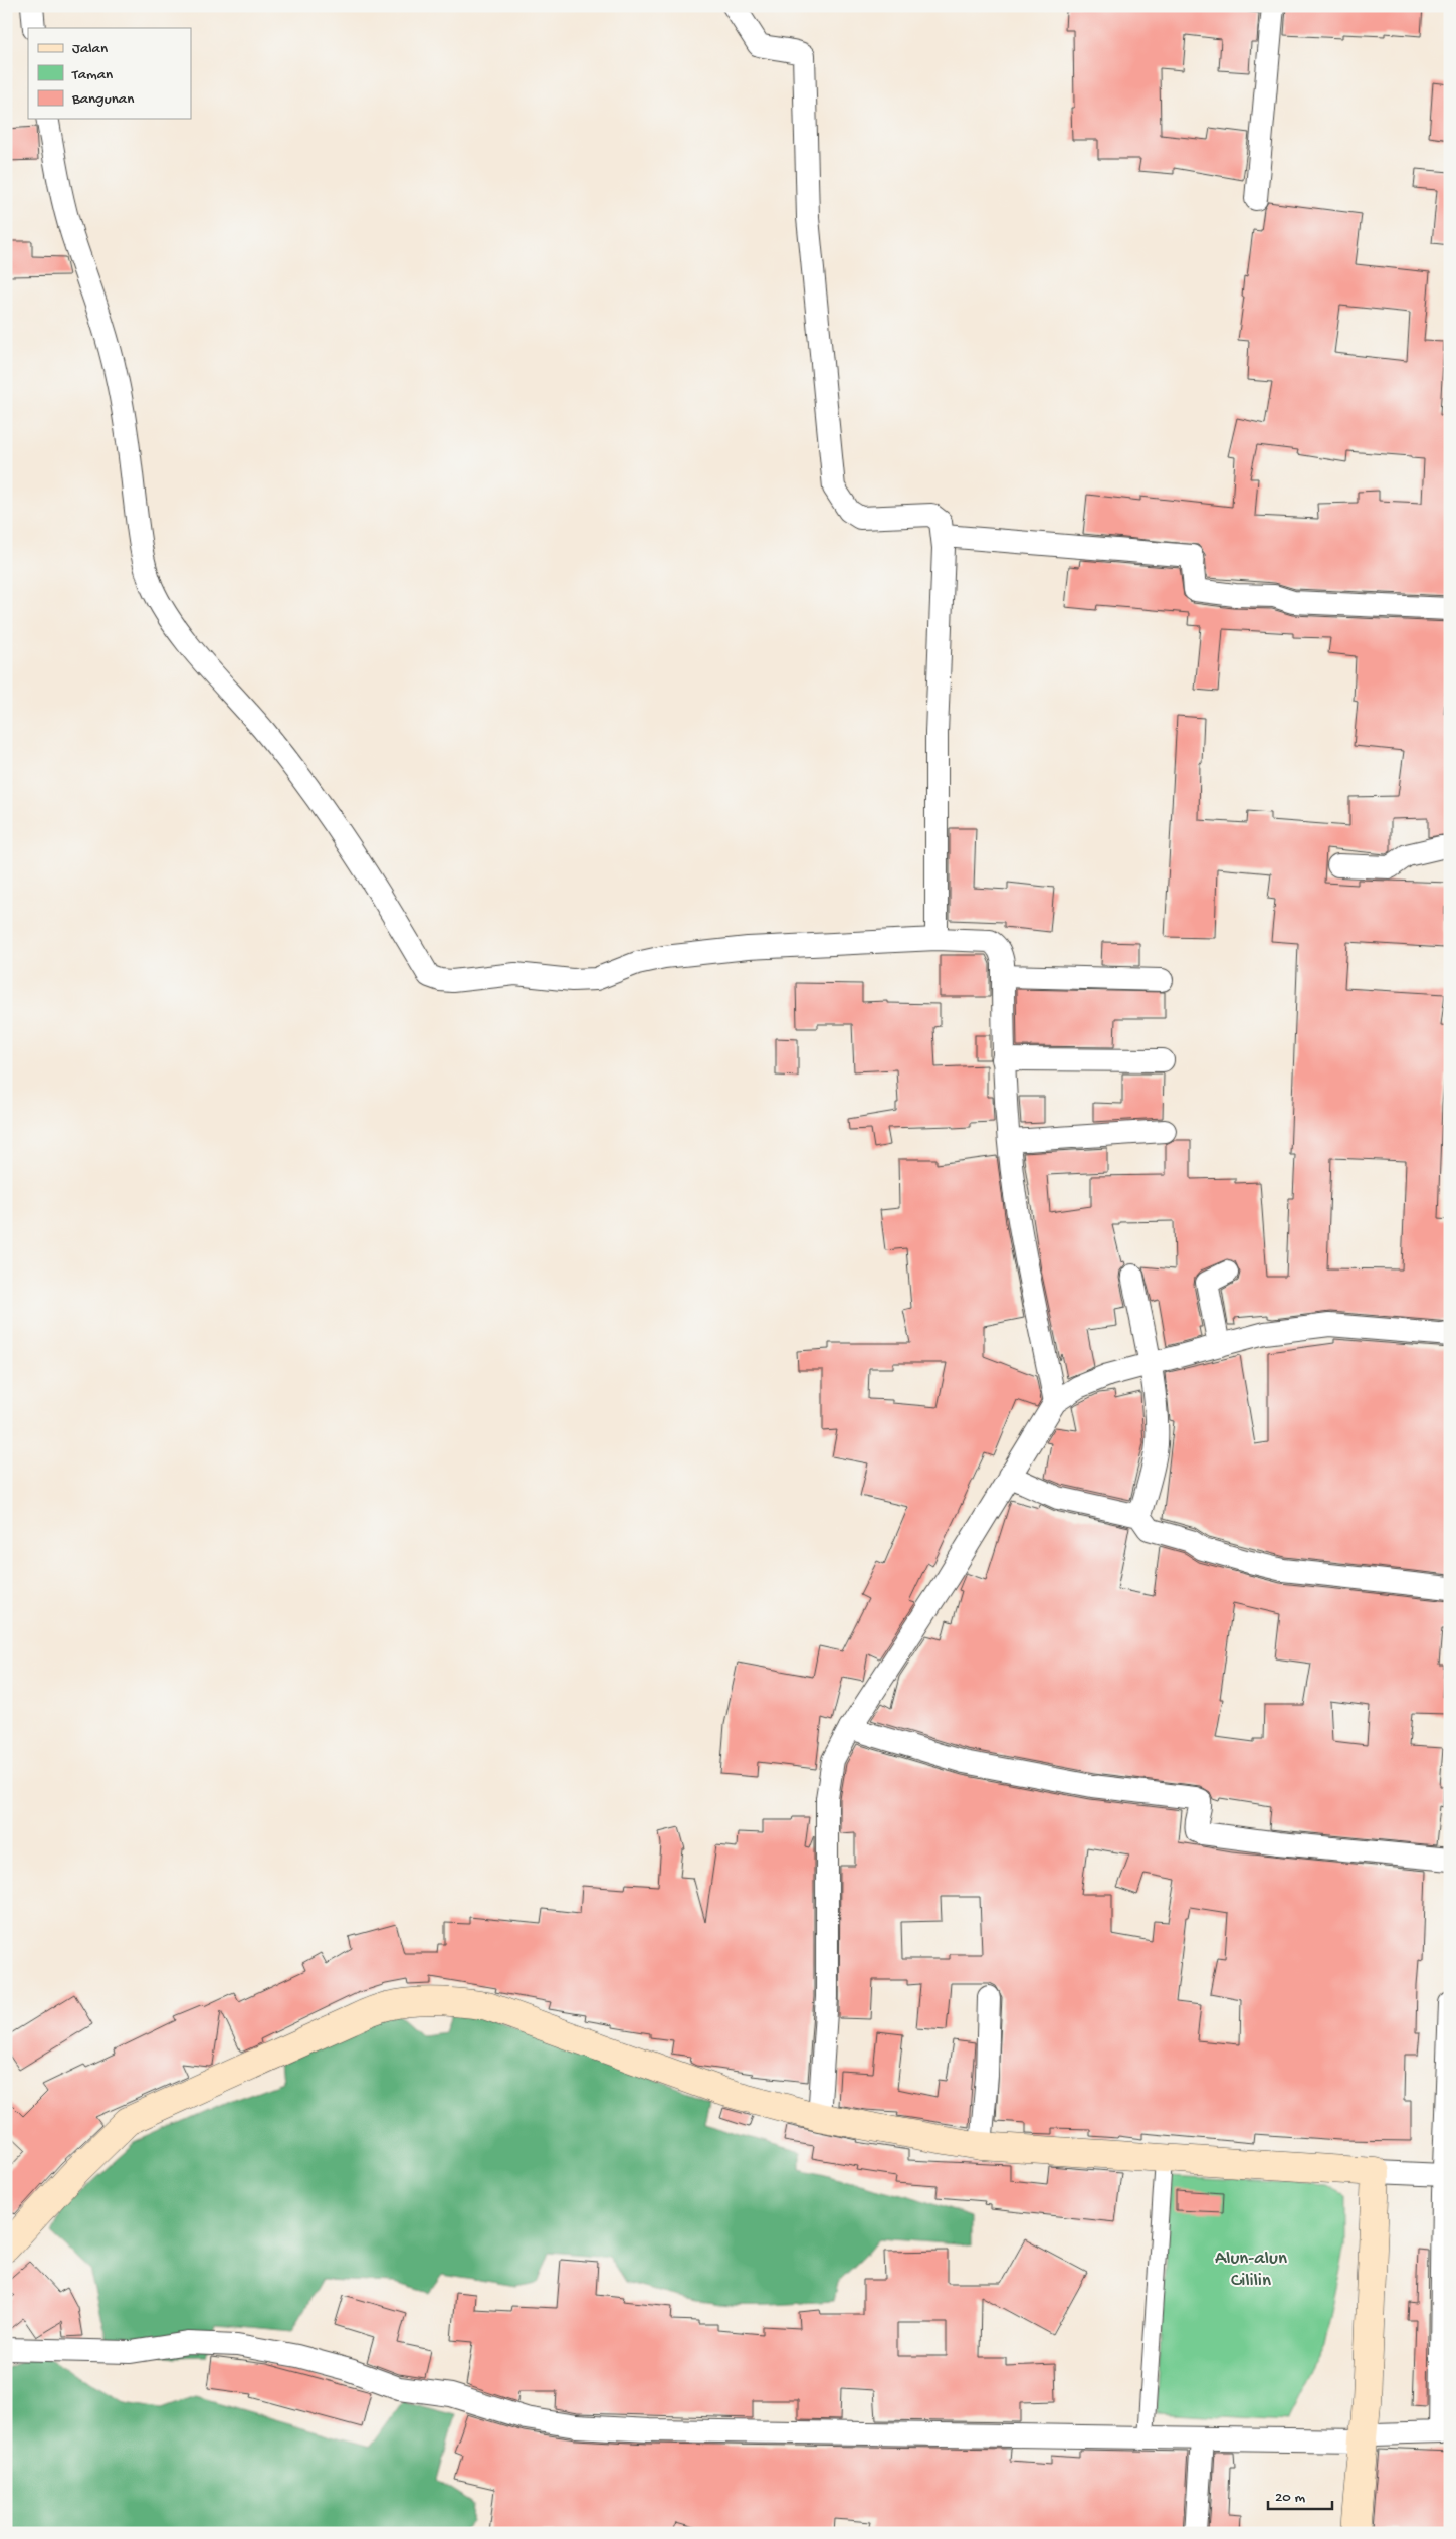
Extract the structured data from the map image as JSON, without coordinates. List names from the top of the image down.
{
  "parks": ["Alun-alun Cililin"],
  "legend": ["Jalan", "Taman", "Bangunan"],
  "scale_bar": "20 m"
}
